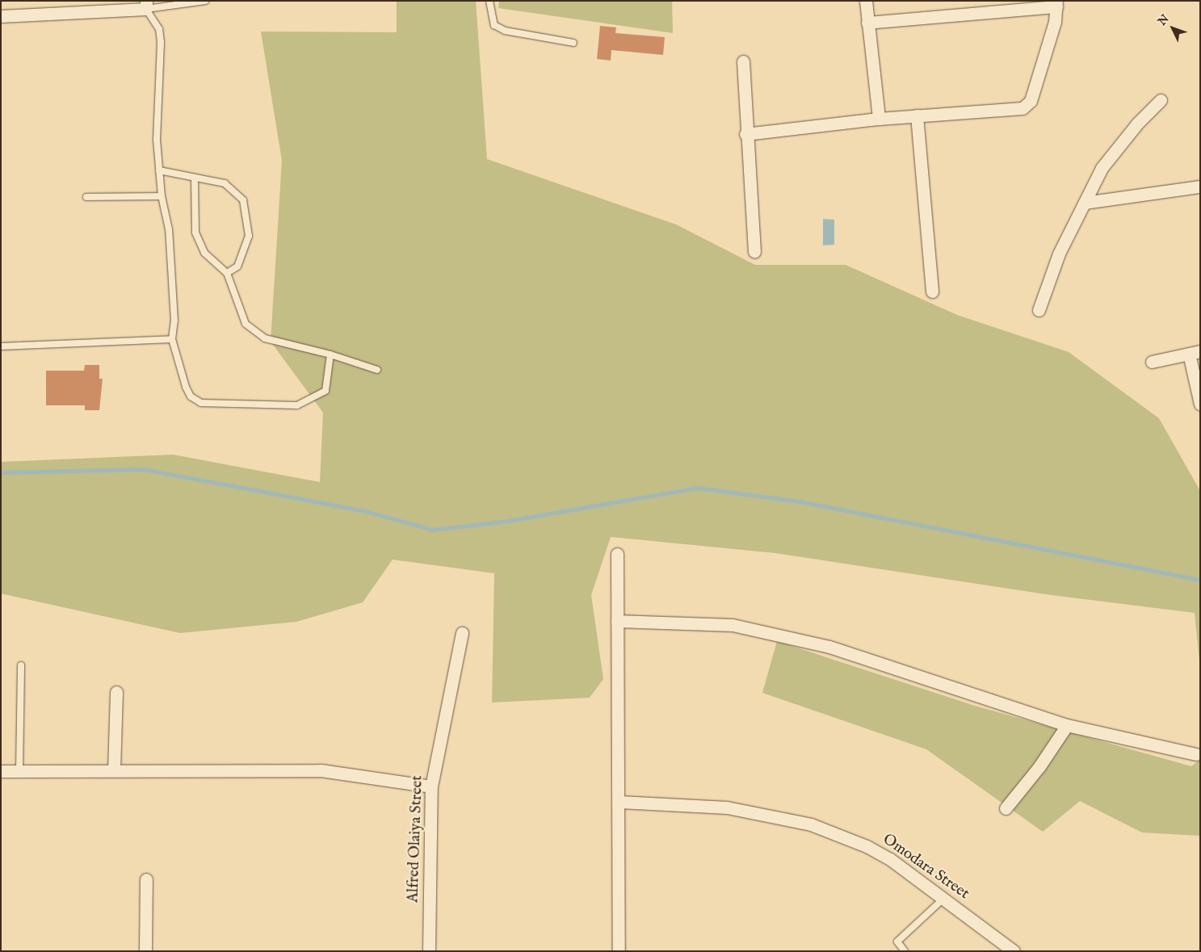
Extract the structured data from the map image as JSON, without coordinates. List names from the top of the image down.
{
  "streets": {
    "street": ["Alfred Olaiya Street", "Omodara Street"]
  },
  "north": "top left"
}
